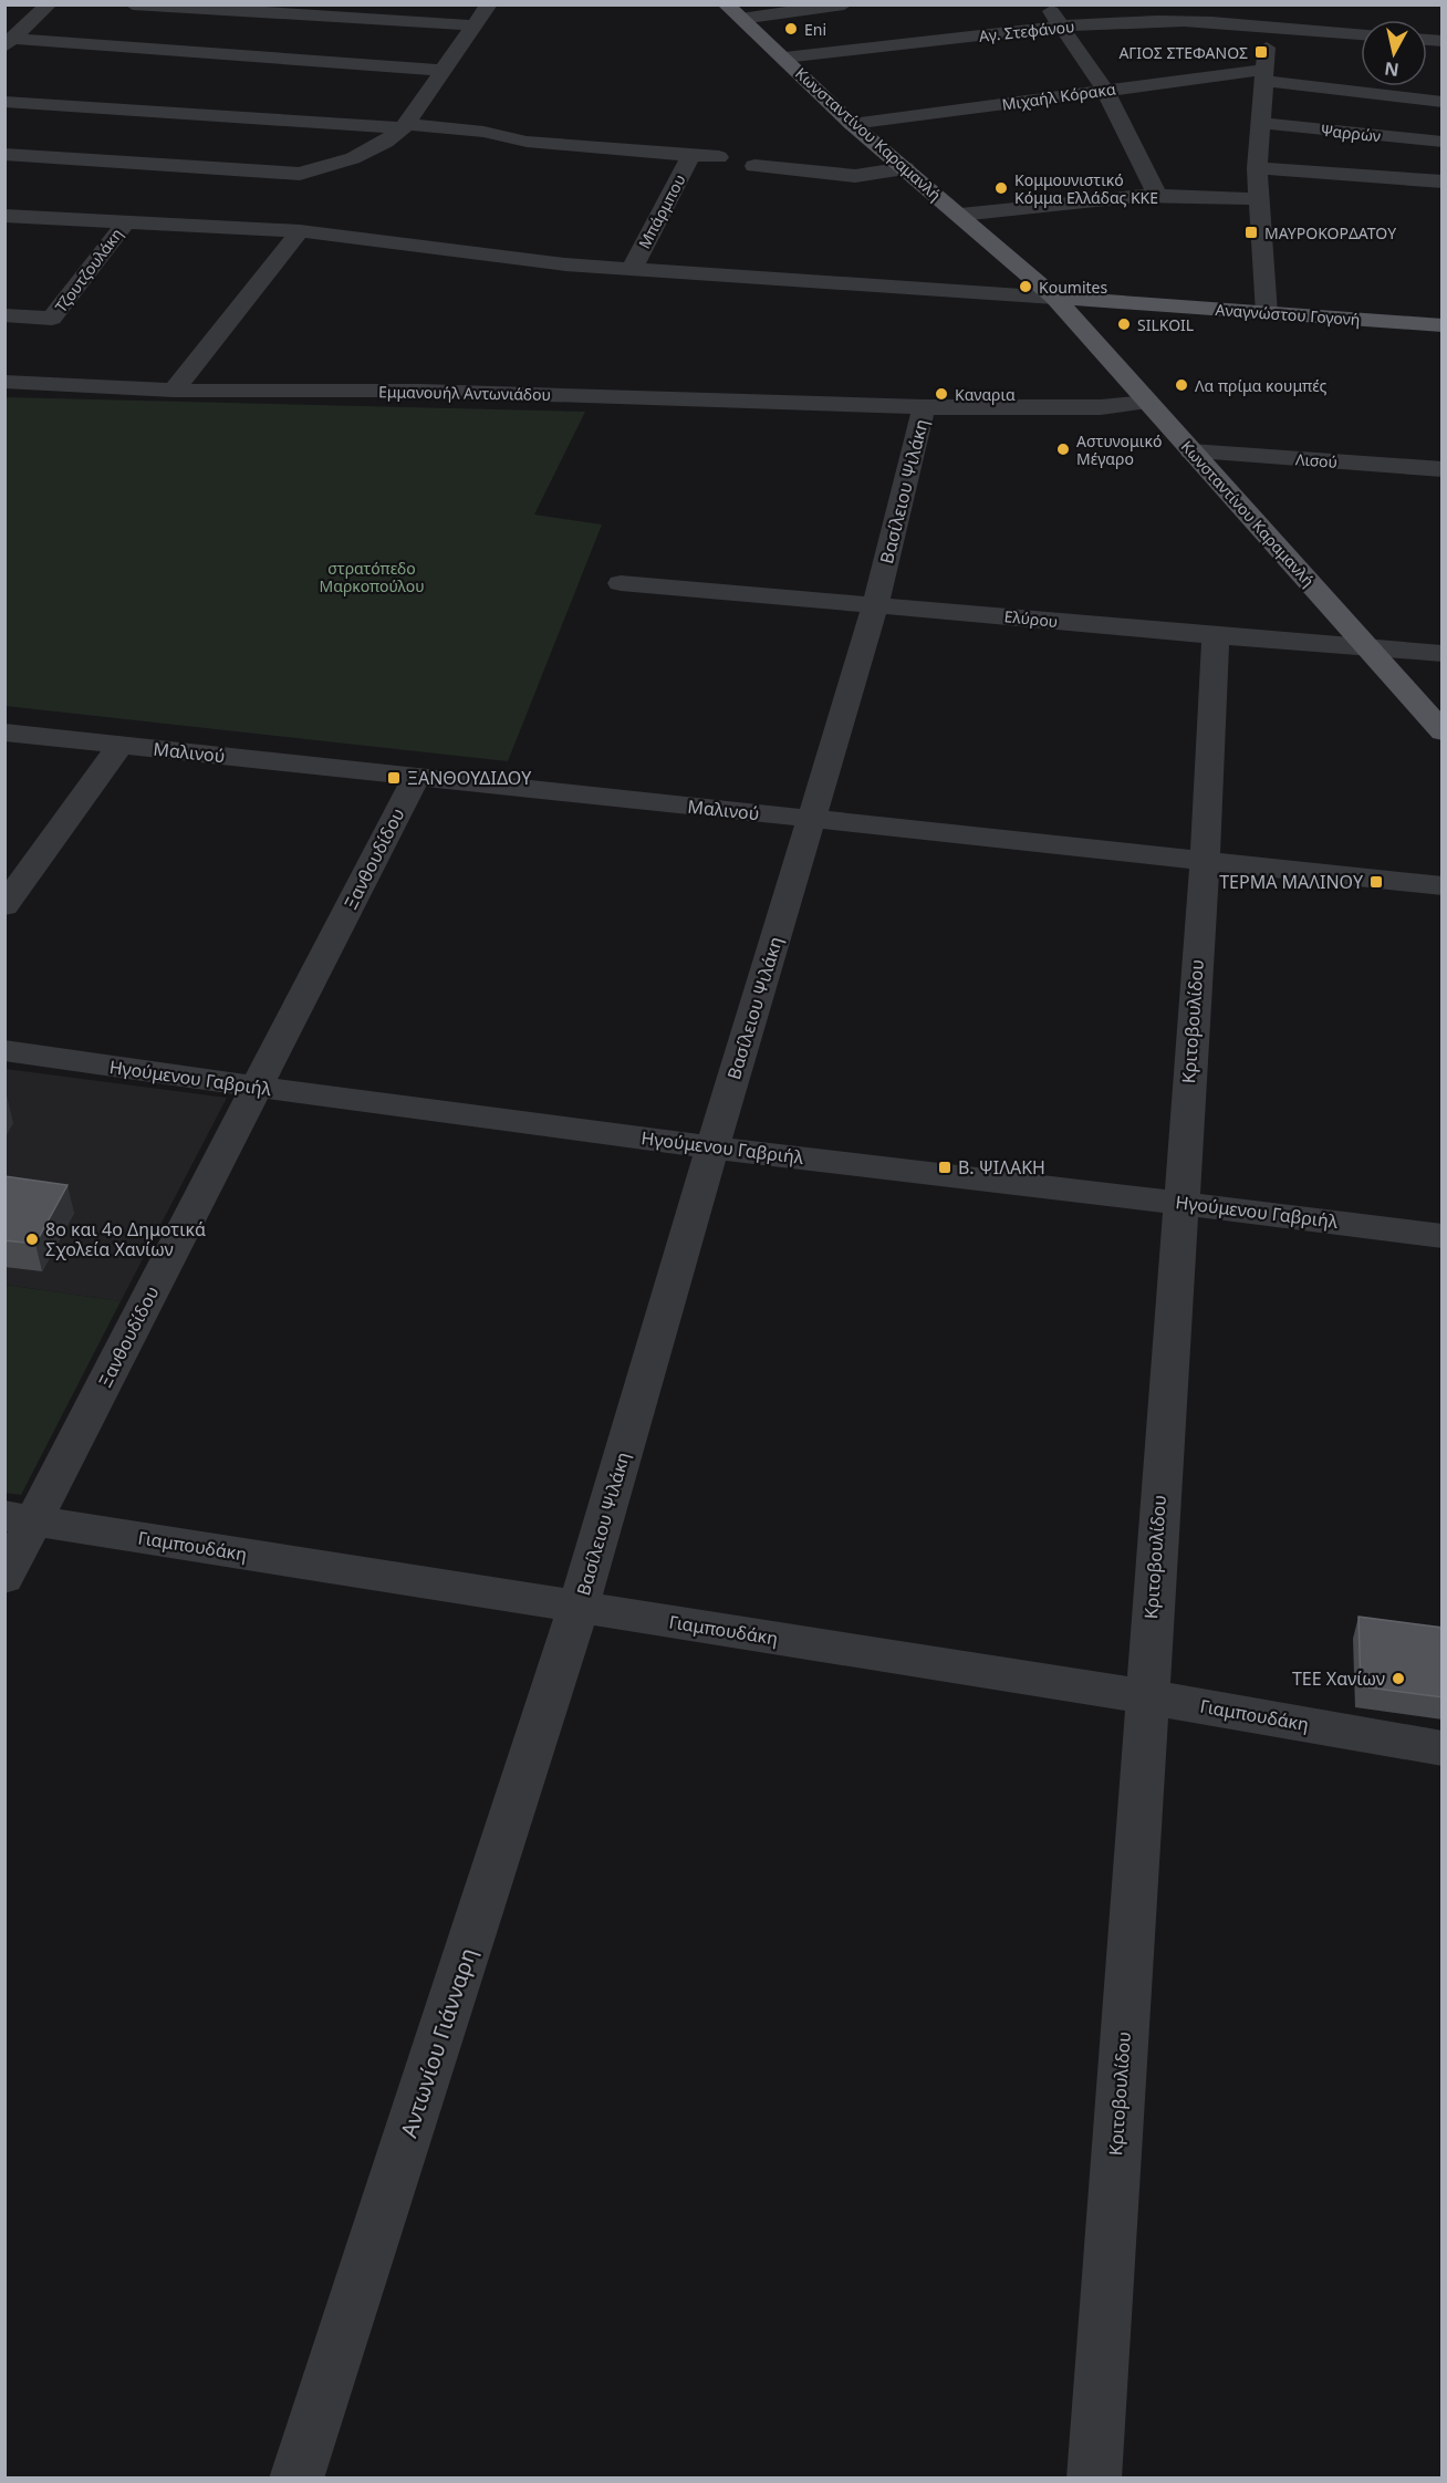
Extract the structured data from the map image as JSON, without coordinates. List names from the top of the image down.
{
  "streets": {
    "main road": ["Κωνσταντίνου Καραμανλή", "Αναγνώστου Γογονή"],
    "street": [
      "Αγ. Στεφάνου",
      "Μιχαήλ Κόρακα",
      "Ψαρρών",
      "Μπάρμπου",
      "Τζουτζουλάκη",
      "Εμμανουήλ Αντωνιάδου",
      "Λισού",
      "Βασίλειου Ψιλάκη",
      "Ελύρου",
      "Μαλινού",
      "Ξανθουδίδου",
      "Κριτοβουλίδου",
      "Ηγούμενου Γαβριήλ",
      "Γιαμπουδάκη",
      "Αντωνίου Γιάνναρη"
    ]
  },
  "crossings": [
    ["Αγ. Στεφάνου", "Κωνσταντίνου Καραμανλή"],
    ["Μιχαήλ Κόρακα", "Κωνσταντίνου Καραμανλή"],
    ["Κωνσταντίνου Καραμανλή", "Αναγνώστου Γογονή"],
    ["Κωνσταντίνου Καραμανλή", "Εμμανουήλ Αντωνιάδου"],
    ["Κωνσταντίνου Καραμανλή", "Λισού"],
    ["Κωνσταντίνου Καραμανλή", "Ελύρου"],
    ["Εμμανουήλ Αντωνιάδου", "Βασίλειου Ψιλάκη"],
    ["Βασίλειου Ψιλάκη", "Ελύρου"],
    ["Βασίλειου Ψιλάκη", "Μαλινού"],
    ["Βασίλειου Ψιλάκη", "Ηγούμενου Γαβριήλ"],
    ["Βασίλειου Ψιλάκη", "Γιαμπουδάκη"],
    ["Βασίλειου Ψιλάκη", "Αντωνίου Γιάνναρη"],
    ["Ελύρου", "Κριτοβουλίδου"],
    ["Μαλινού", "Ξανθουδίδου"],
    ["Μαλινού", "Κριτοβουλίδου"],
    ["Ξανθουδίδου", "Ηγούμενου Γαβριήλ"],
    ["Ξανθουδίδου", "Γιαμπουδάκη"],
    ["Κριτοβουλίδου", "Ηγούμενου Γαβριήλ"],
    ["Κριτοβουλίδου", "Γιαμπουδάκη"],
    ["Γιαμπουδάκη", "Αντωνίου Γιάνναρη"]
  ],
  "parks": ["στρατόπεδο Μαρκοπούλου"],
  "places": {
    "other": [
      "Eni",
      "Κομμουνιστικό Κόμμα Ελλάδας ΚΚΕ",
      "Koumites",
      "SILKOIL",
      "Λα πρίμα κουμπές",
      "Καναρια",
      "Αστυνομικό Μέγαρο",
      "8ο και 4ο Δημοτικά Σχολεία Χανίων",
      "ΤΕΕ Χανίων"
    ],
    "transit": [
      "ΑΓΙΟΣ ΣΤΕΦΑΝΟΣ",
      "ΜΑΥΡΟΚΟΡΔΑΤΟΥ",
      "ΞΑΝΘΟΥΔΙΔΟΥ",
      "ΤΕΡΜΑ ΜΑΛΙΝΟΥ",
      "Β. ΨΙΛΑΚΗ"
    ]
  },
  "north": "bottom"
}
